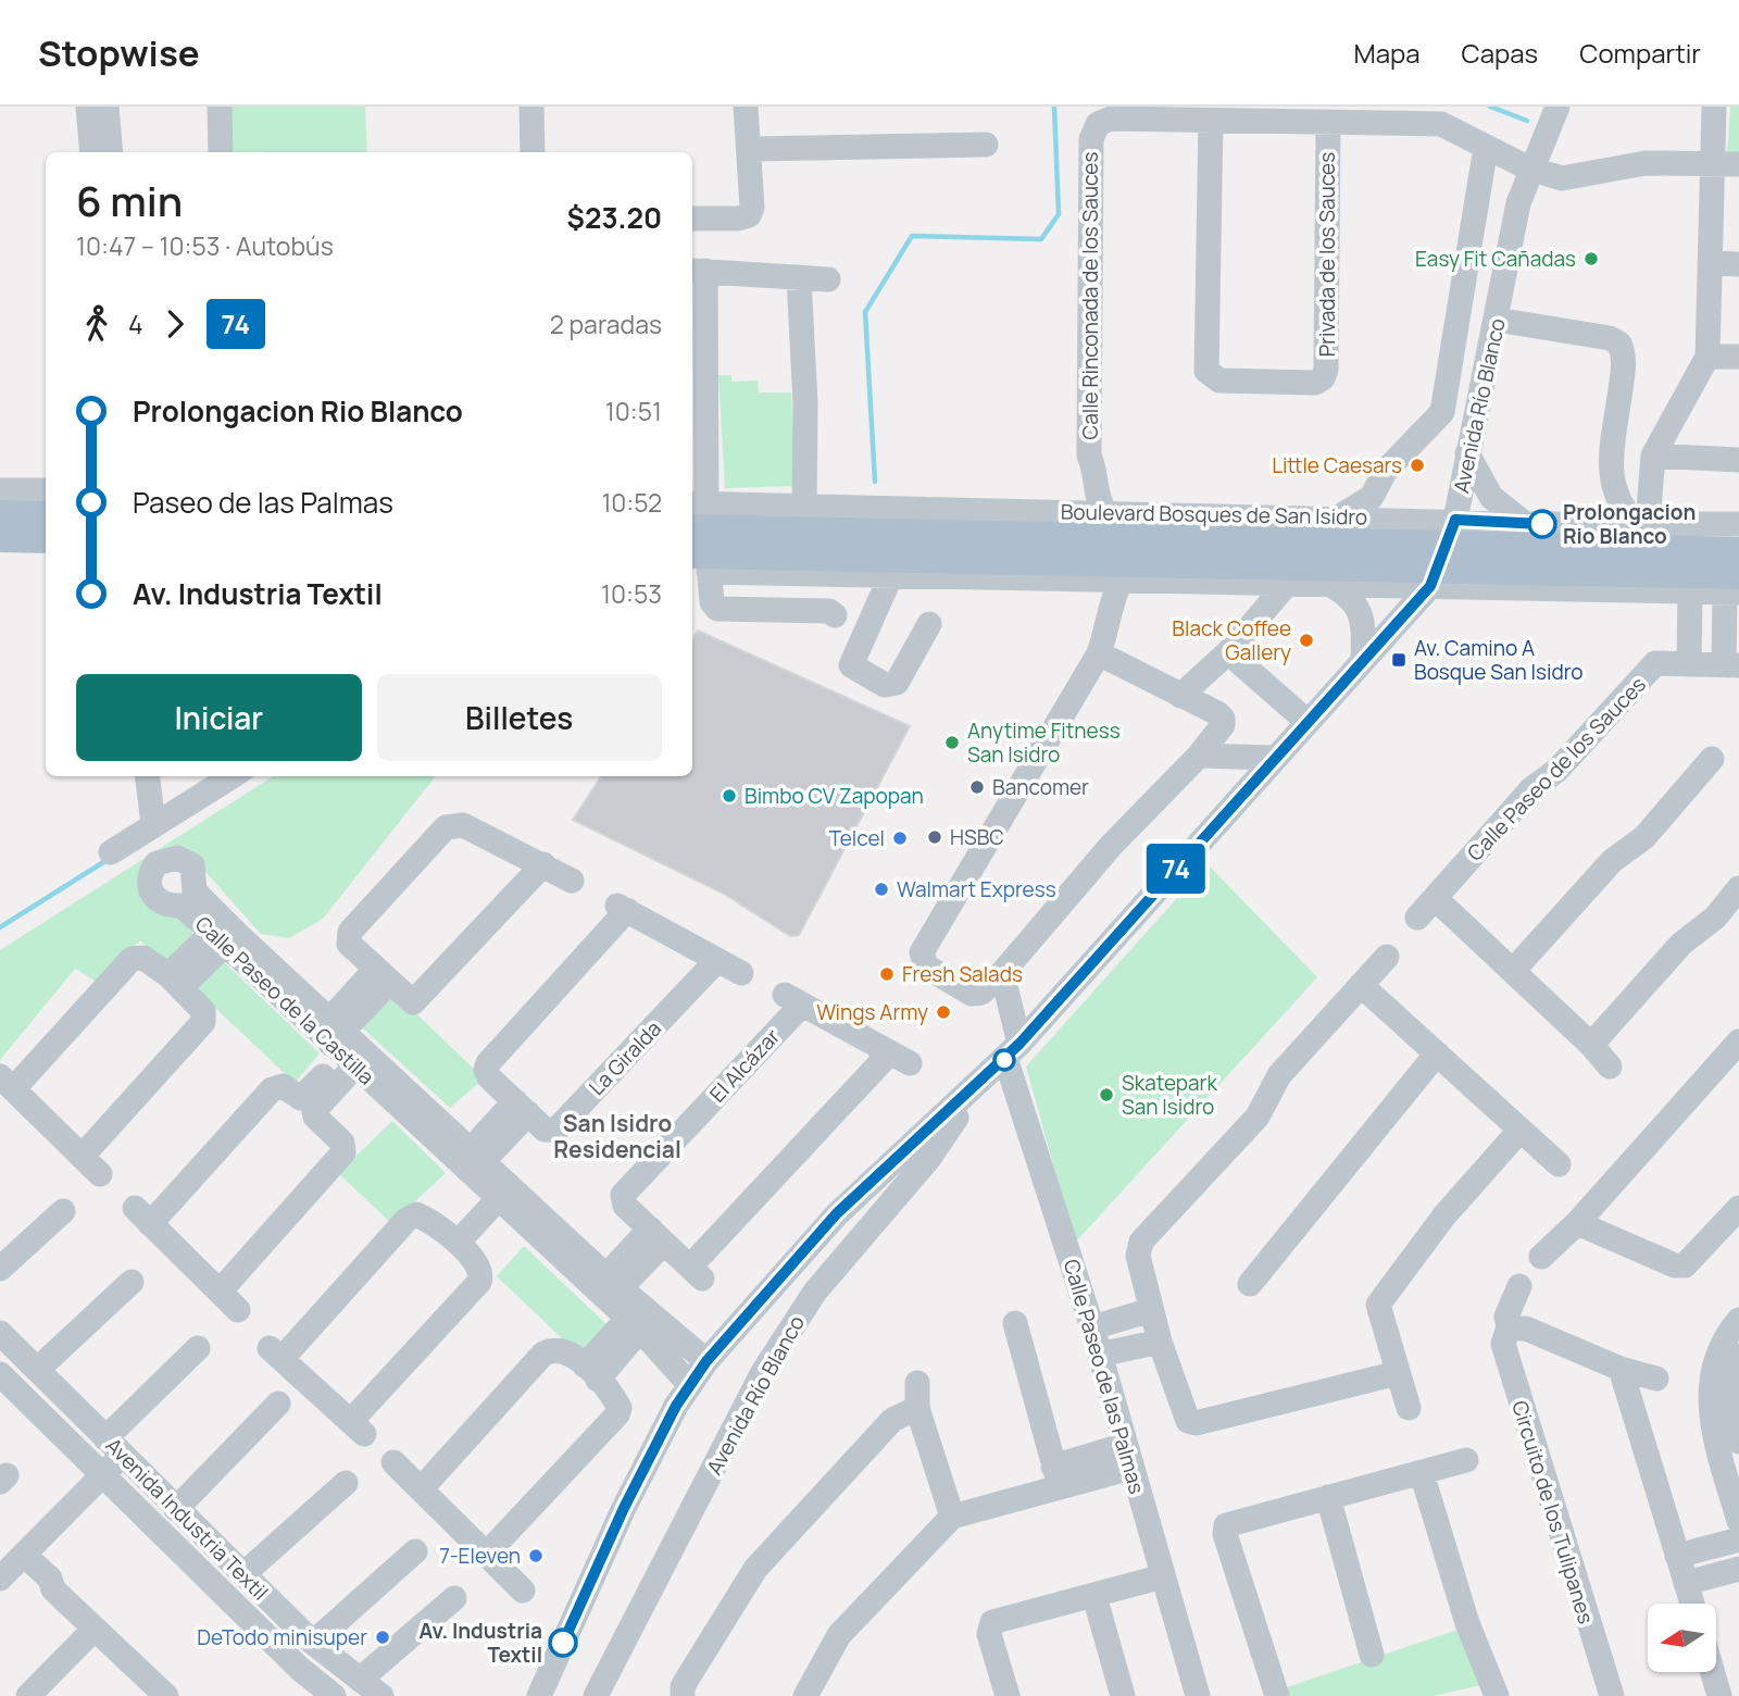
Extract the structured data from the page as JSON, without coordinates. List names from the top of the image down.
{
  "streets": {
    "main road": ["Boulevard Bosques de San Isidro"],
    "street": [
      "Privada de los Sauces",
      "Calle Rinconada de los Sauces",
      "Avenida Río Blanco",
      "Calle Paseo de los Sauces",
      "Calle Paseo de la Castilla",
      "La Giralda",
      "El Alcázar",
      "Calle Paseo de las Palmas",
      "Circuito de los Tulipanes",
      "Avenida Industria Textil"
    ]
  },
  "crossings": [
    ["Privada de los Sauces", "Calle Rinconada de los Sauces"],
    ["Calle Rinconada de los Sauces", "Avenida Río Blanco"],
    ["Calle Rinconada de los Sauces", "Boulevard Bosques de San Isidro"],
    ["Avenida Río Blanco", "Boulevard Bosques de San Isidro"],
    ["Avenida Río Blanco", "Calle Paseo de la Castilla"],
    ["Avenida Río Blanco", "Calle Paseo de las Palmas"],
    ["Boulevard Bosques de San Isidro", "Calle Paseo de los Sauces"]
  ],
  "districts": ["San Isidro Residencial"],
  "places": {
    "other": [
      "Easy Fit Cañadas",
      "Little Caesars",
      "Prolongacion Rio Blanco",
      "Black Coffee Gallery",
      "Anytime Fitness San Isidro",
      "Bancomer",
      "Bimbo CV Zapopan",
      "HSBC",
      "Telcel",
      "Walmart Express",
      "Fresh Salads",
      "Wings Army",
      "Skatepark San Isidro",
      "7-Eleven",
      "DeTodo minisuper",
      "Av. Industria Textil"
    ],
    "transit": ["Av. Camino A Bosque San Isidro"]
  },
  "lines": ["bus line 74"],
  "north": "left",
  "page": {
    "header": "Stopwise",
    "nav": ["Mapa", "Capas", "Compartir"],
    "on_map": "74",
    "heading": ["6 min", "10:47 – 10:53 · Autobús", "$23.20"],
    "legs": ["4", "74", "2 paradas"],
    "list": [
      {
        "name": "Prolongacion Rio Blanco",
        "value": "10:51"
      },
      {
        "name": "Paseo de las Palmas",
        "value": "10:52"
      },
      {
        "name": "Av. Industria Textil",
        "value": "10:53"
      }
    ],
    "buttons": ["Iniciar", "Billetes"]
  }
}
